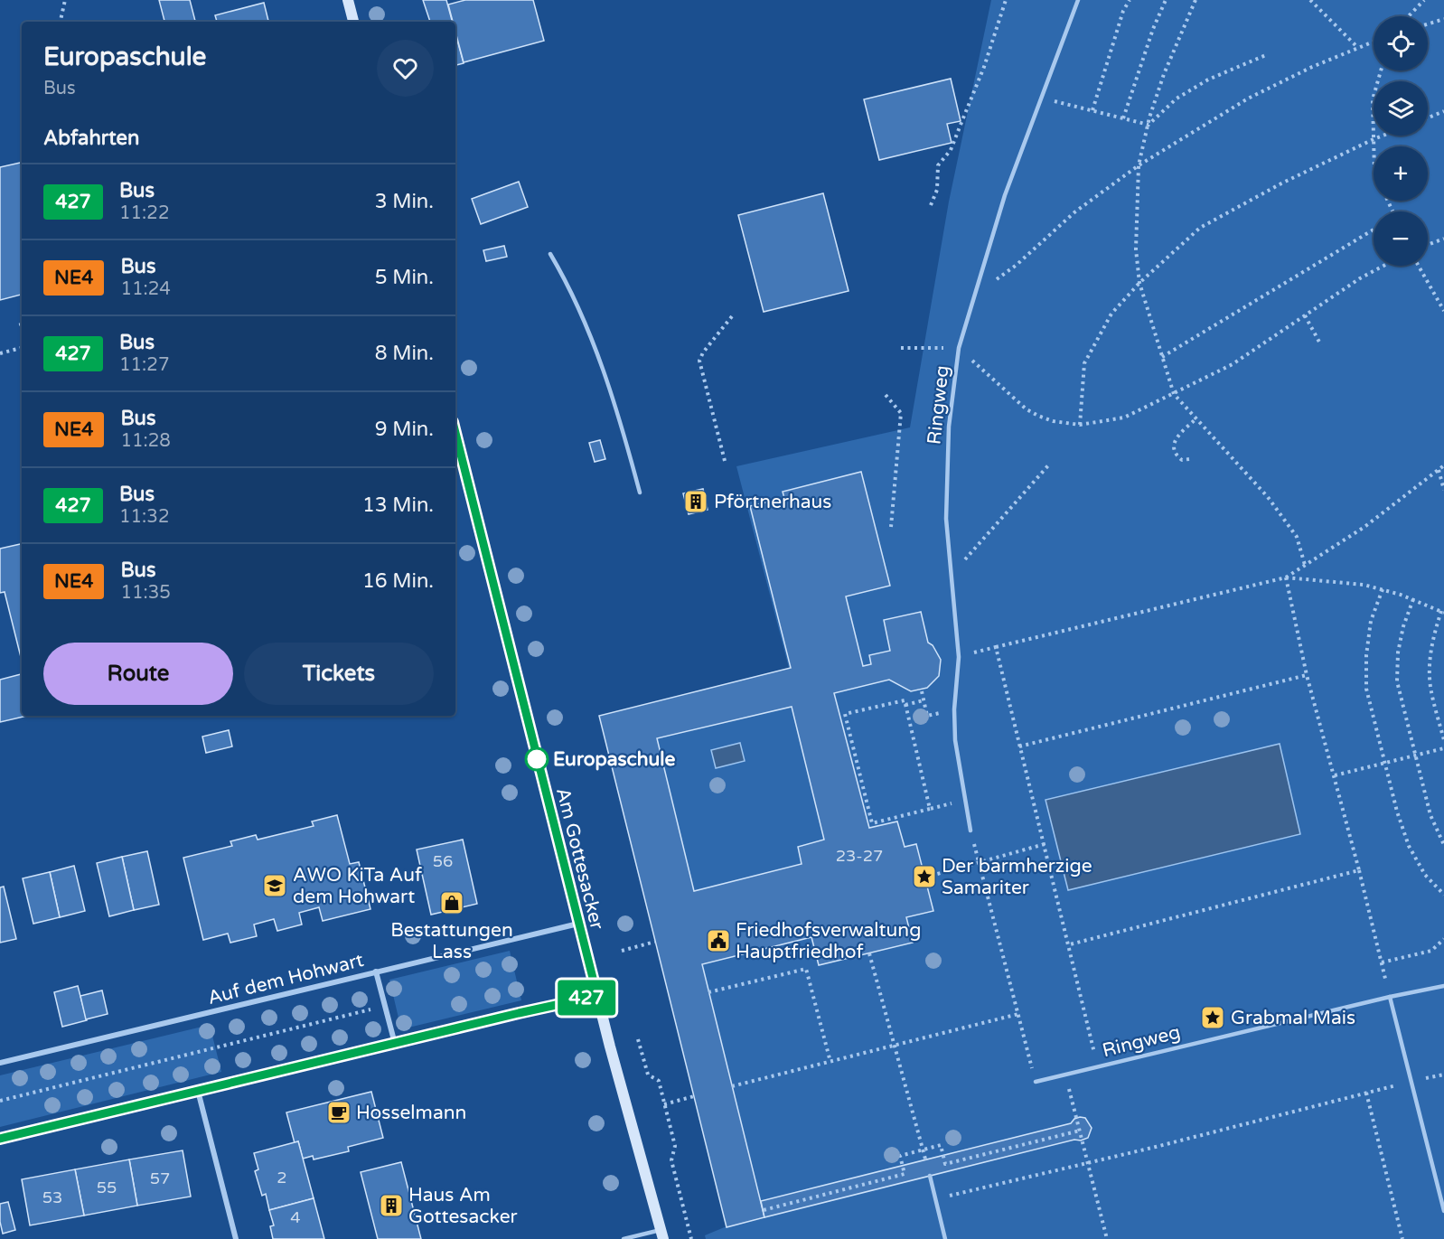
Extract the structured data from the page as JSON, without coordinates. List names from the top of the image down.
{
  "streets": {
    "street": ["Am Gottesacker", "Auf dem Hohwart"],
    "lane": ["Ringweg"]
  },
  "crossings": [
    ["Am Gottesacker", "Auf dem Hohwart"]
  ],
  "places": {
    "building": ["Pförtnerhaus", "Haus Am Gottesacker"],
    "other": ["Europaschule"],
    "place": ["Der barmherzige Samariter", "Grabmal Mais"],
    "school or university": ["AWO KiTa Auf dem Hohwart"],
    "shop": ["Bestattungen Lass"],
    "public building": ["Friedhofsverwaltung Hauptfriedhof"],
    "cafe": ["Hosselmann"]
  },
  "lines": ["bus line 427"],
  "house_numbers": [
    "23-27",
    "56",
    "2",
    "57",
    "55",
    "53",
    "4"
  ],
  "page": {
    "on_map": "427",
    "map_buttons": ["+", "−"],
    "heading": [
      ["Europaschule", "Bus"],
      "Abfahrten"
    ],
    "list": [
      {
        "mark": "427",
        "name": "Bus",
        "note": "11:22",
        "value": "3 Min."
      },
      {
        "mark": "NE4",
        "name": "Bus",
        "note": "11:24",
        "value": "5 Min."
      },
      {
        "mark": "427",
        "name": "Bus",
        "note": "11:27",
        "value": "8 Min."
      },
      {
        "mark": "NE4",
        "name": "Bus",
        "note": "11:28",
        "value": "9 Min."
      },
      {
        "mark": "427",
        "name": "Bus",
        "note": "11:32",
        "value": "13 Min."
      },
      {
        "mark": "NE4",
        "name": "Bus",
        "note": "11:35",
        "value": "16 Min."
      }
    ],
    "buttons": ["Route", "Tickets"]
  }
}
